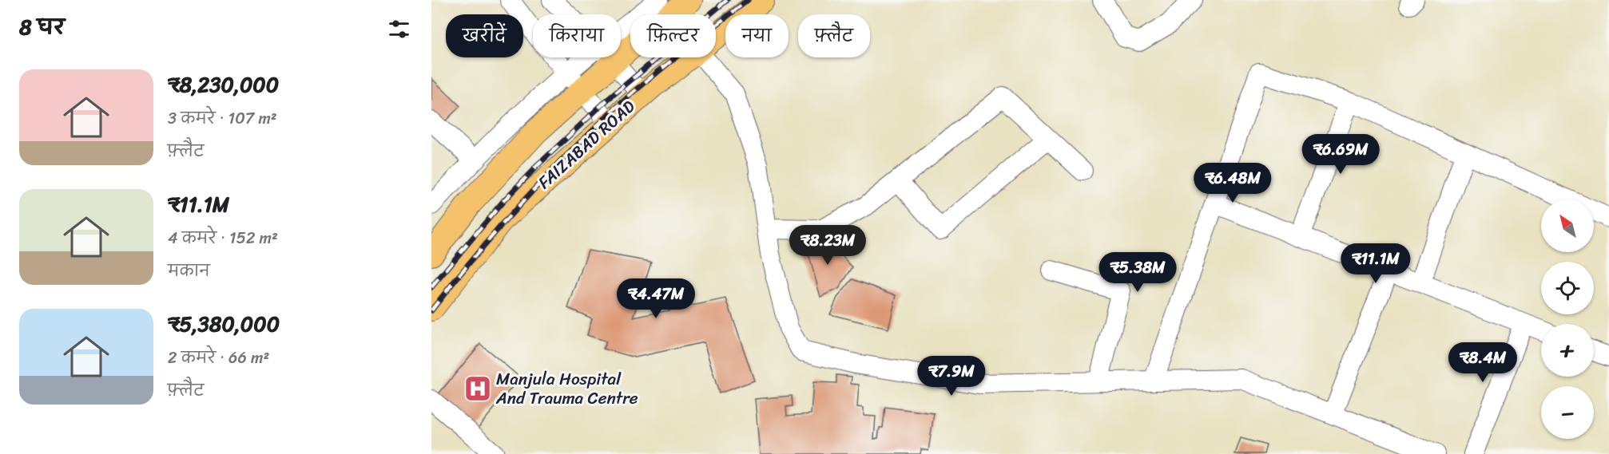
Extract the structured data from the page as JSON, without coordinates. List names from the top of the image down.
{
  "streets": {
    "main road": ["FAIZABAD ROAD"]
  },
  "places": {
    "hospital": ["Manjula Hospital And Trauma Centre"]
  },
  "north": "top left",
  "page": {
    "heading": "8 घर",
    "chip": [
      "खरीदें",
      "किराया",
      "फ़िल्टर",
      "नया",
      "फ़्लैट"
    ],
    "list": [
      {
        "name": "₹8,230,000",
        "note": "3 कमरे · 107 m² · फ़्लैट"
      },
      {
        "name": "₹11.1M",
        "note": "4 कमरे · 152 m² · मकान"
      },
      {
        "name": "₹5,380,000",
        "note": "2 कमरे · 66 m² · फ़्लैट"
      }
    ],
    "price": [
      "₹6.69M",
      "₹6.48M",
      "₹8.23M",
      "₹11.1M",
      "₹5.38M",
      "₹4.47M",
      "₹8.4M",
      "₹7.9M"
    ],
    "map_buttons": ["+", "−"]
  }
}
